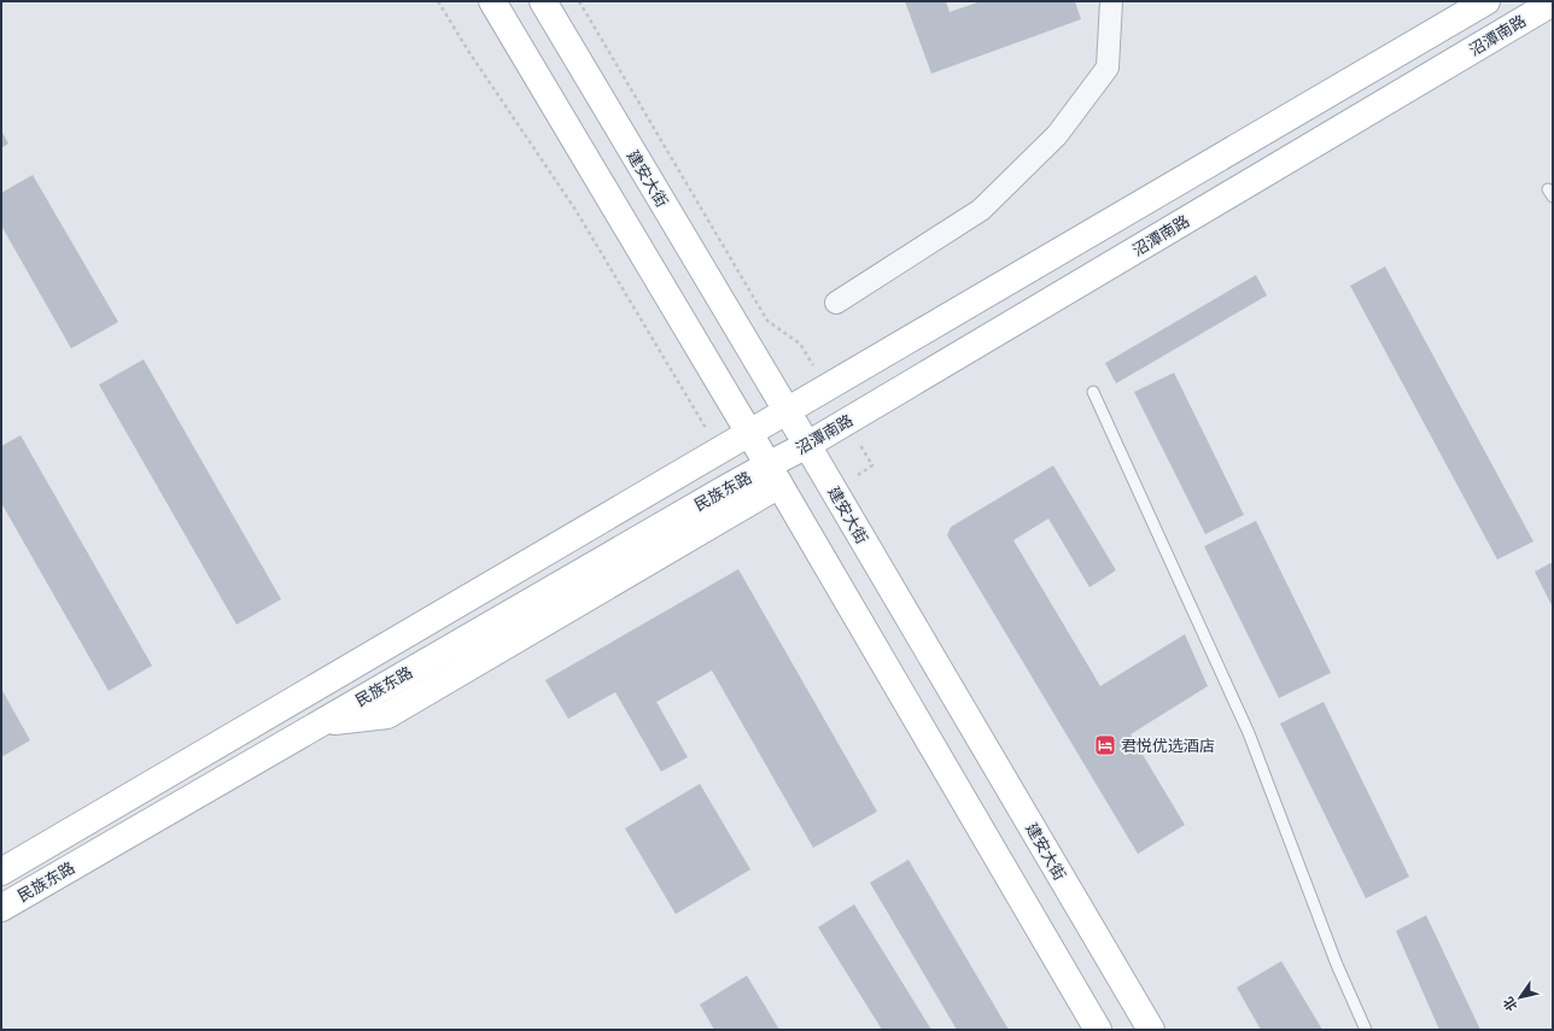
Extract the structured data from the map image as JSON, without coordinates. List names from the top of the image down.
{
  "streets": {
    "main road": ["沼潭南路", "建安大街", "民族东路"]
  },
  "crossings": [
    ["沼潭南路", "建安大街"],
    ["沼潭南路", "民族东路"]
  ],
  "places": {
    "hotel": ["君悦优选酒店"]
  },
  "north": "bottom left"
}
